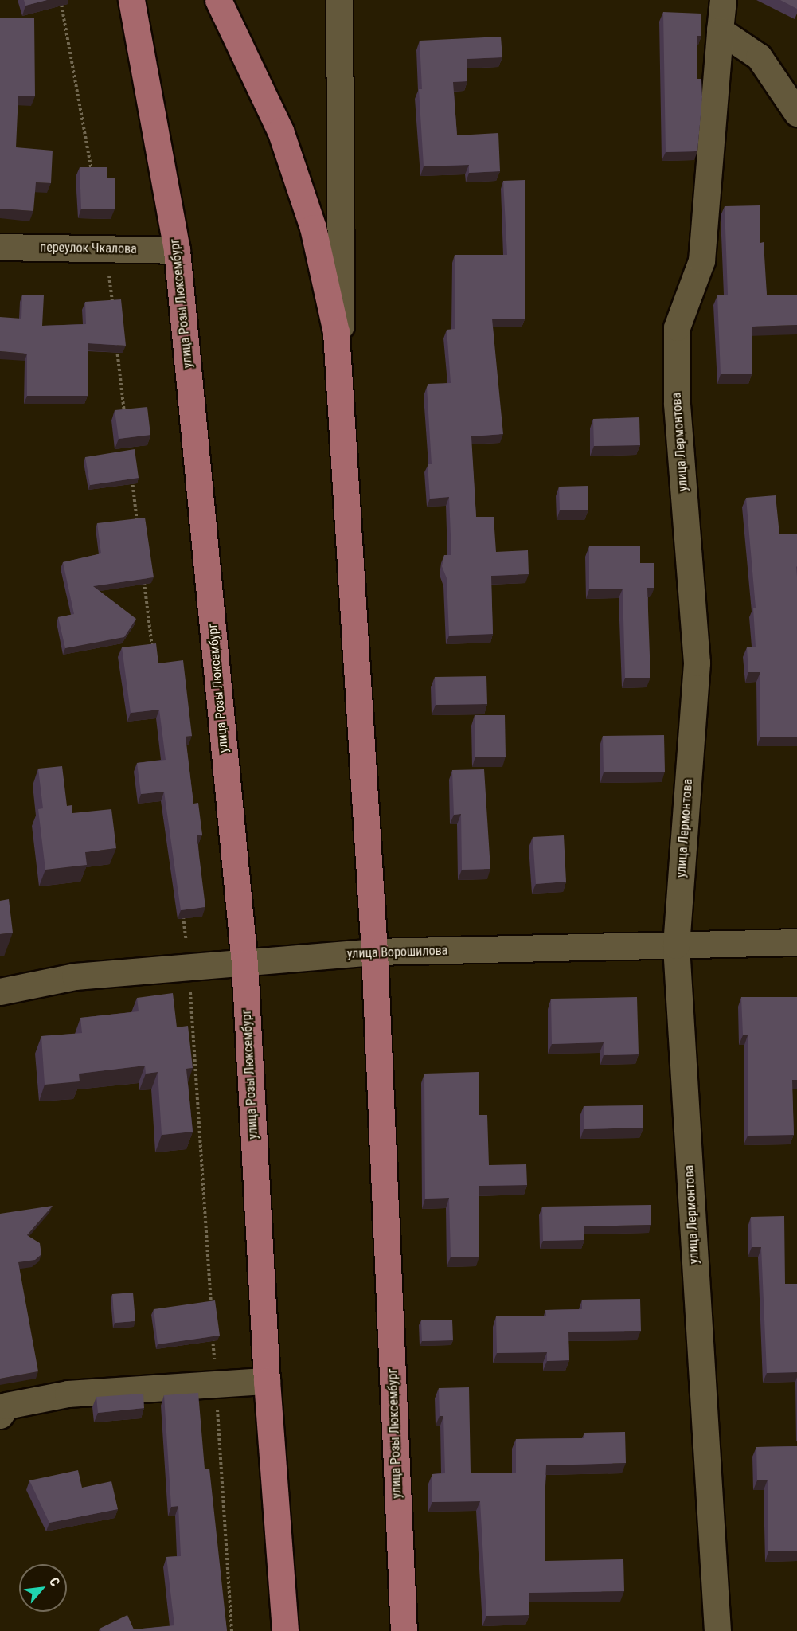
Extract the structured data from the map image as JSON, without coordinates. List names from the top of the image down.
{
  "streets": {
    "main road": ["улица Розы Люксембург"],
    "street": ["переулок Чкалова", "улица Лермонтова", "улица Ворошилова"]
  },
  "crossings": [
    ["переулок Чкалова", "улица Розы Люксембург"],
    ["улица Розы Люксембург", "улица Ворошилова"],
    ["улица Лермонтова", "улица Ворошилова"]
  ],
  "north": "top right"
}
